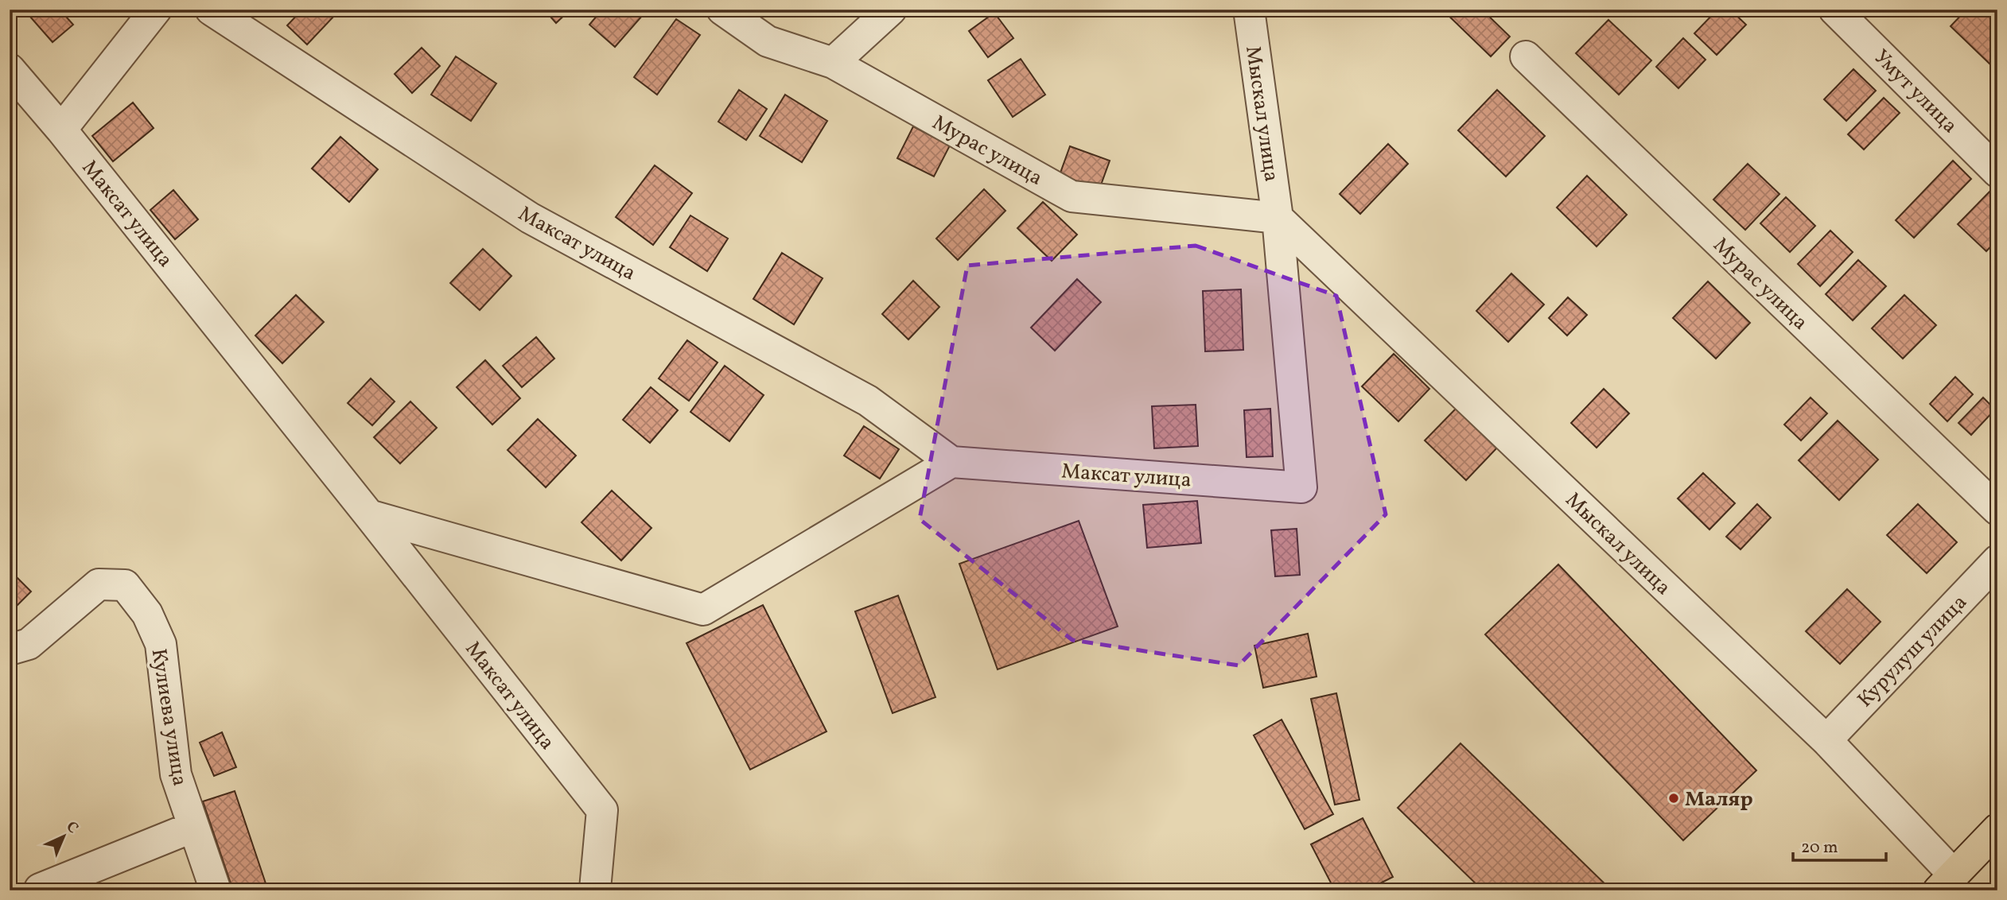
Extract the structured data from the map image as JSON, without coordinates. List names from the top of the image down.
{
  "streets": {
    "street": [
      "Умут улица",
      "Мыскал улица",
      "Мурас улица",
      "Максат улица",
      "Курулуш улица",
      "Кулиева улица"
    ]
  },
  "crossings": [
    ["Мыскал улица", "Мурас улица"],
    ["Мыскал улица", "Максат улица"],
    ["Мыскал улица", "Курулуш улица"]
  ],
  "places": ["Маляр"],
  "scale_bar": "20 m",
  "north": "top right"
}
